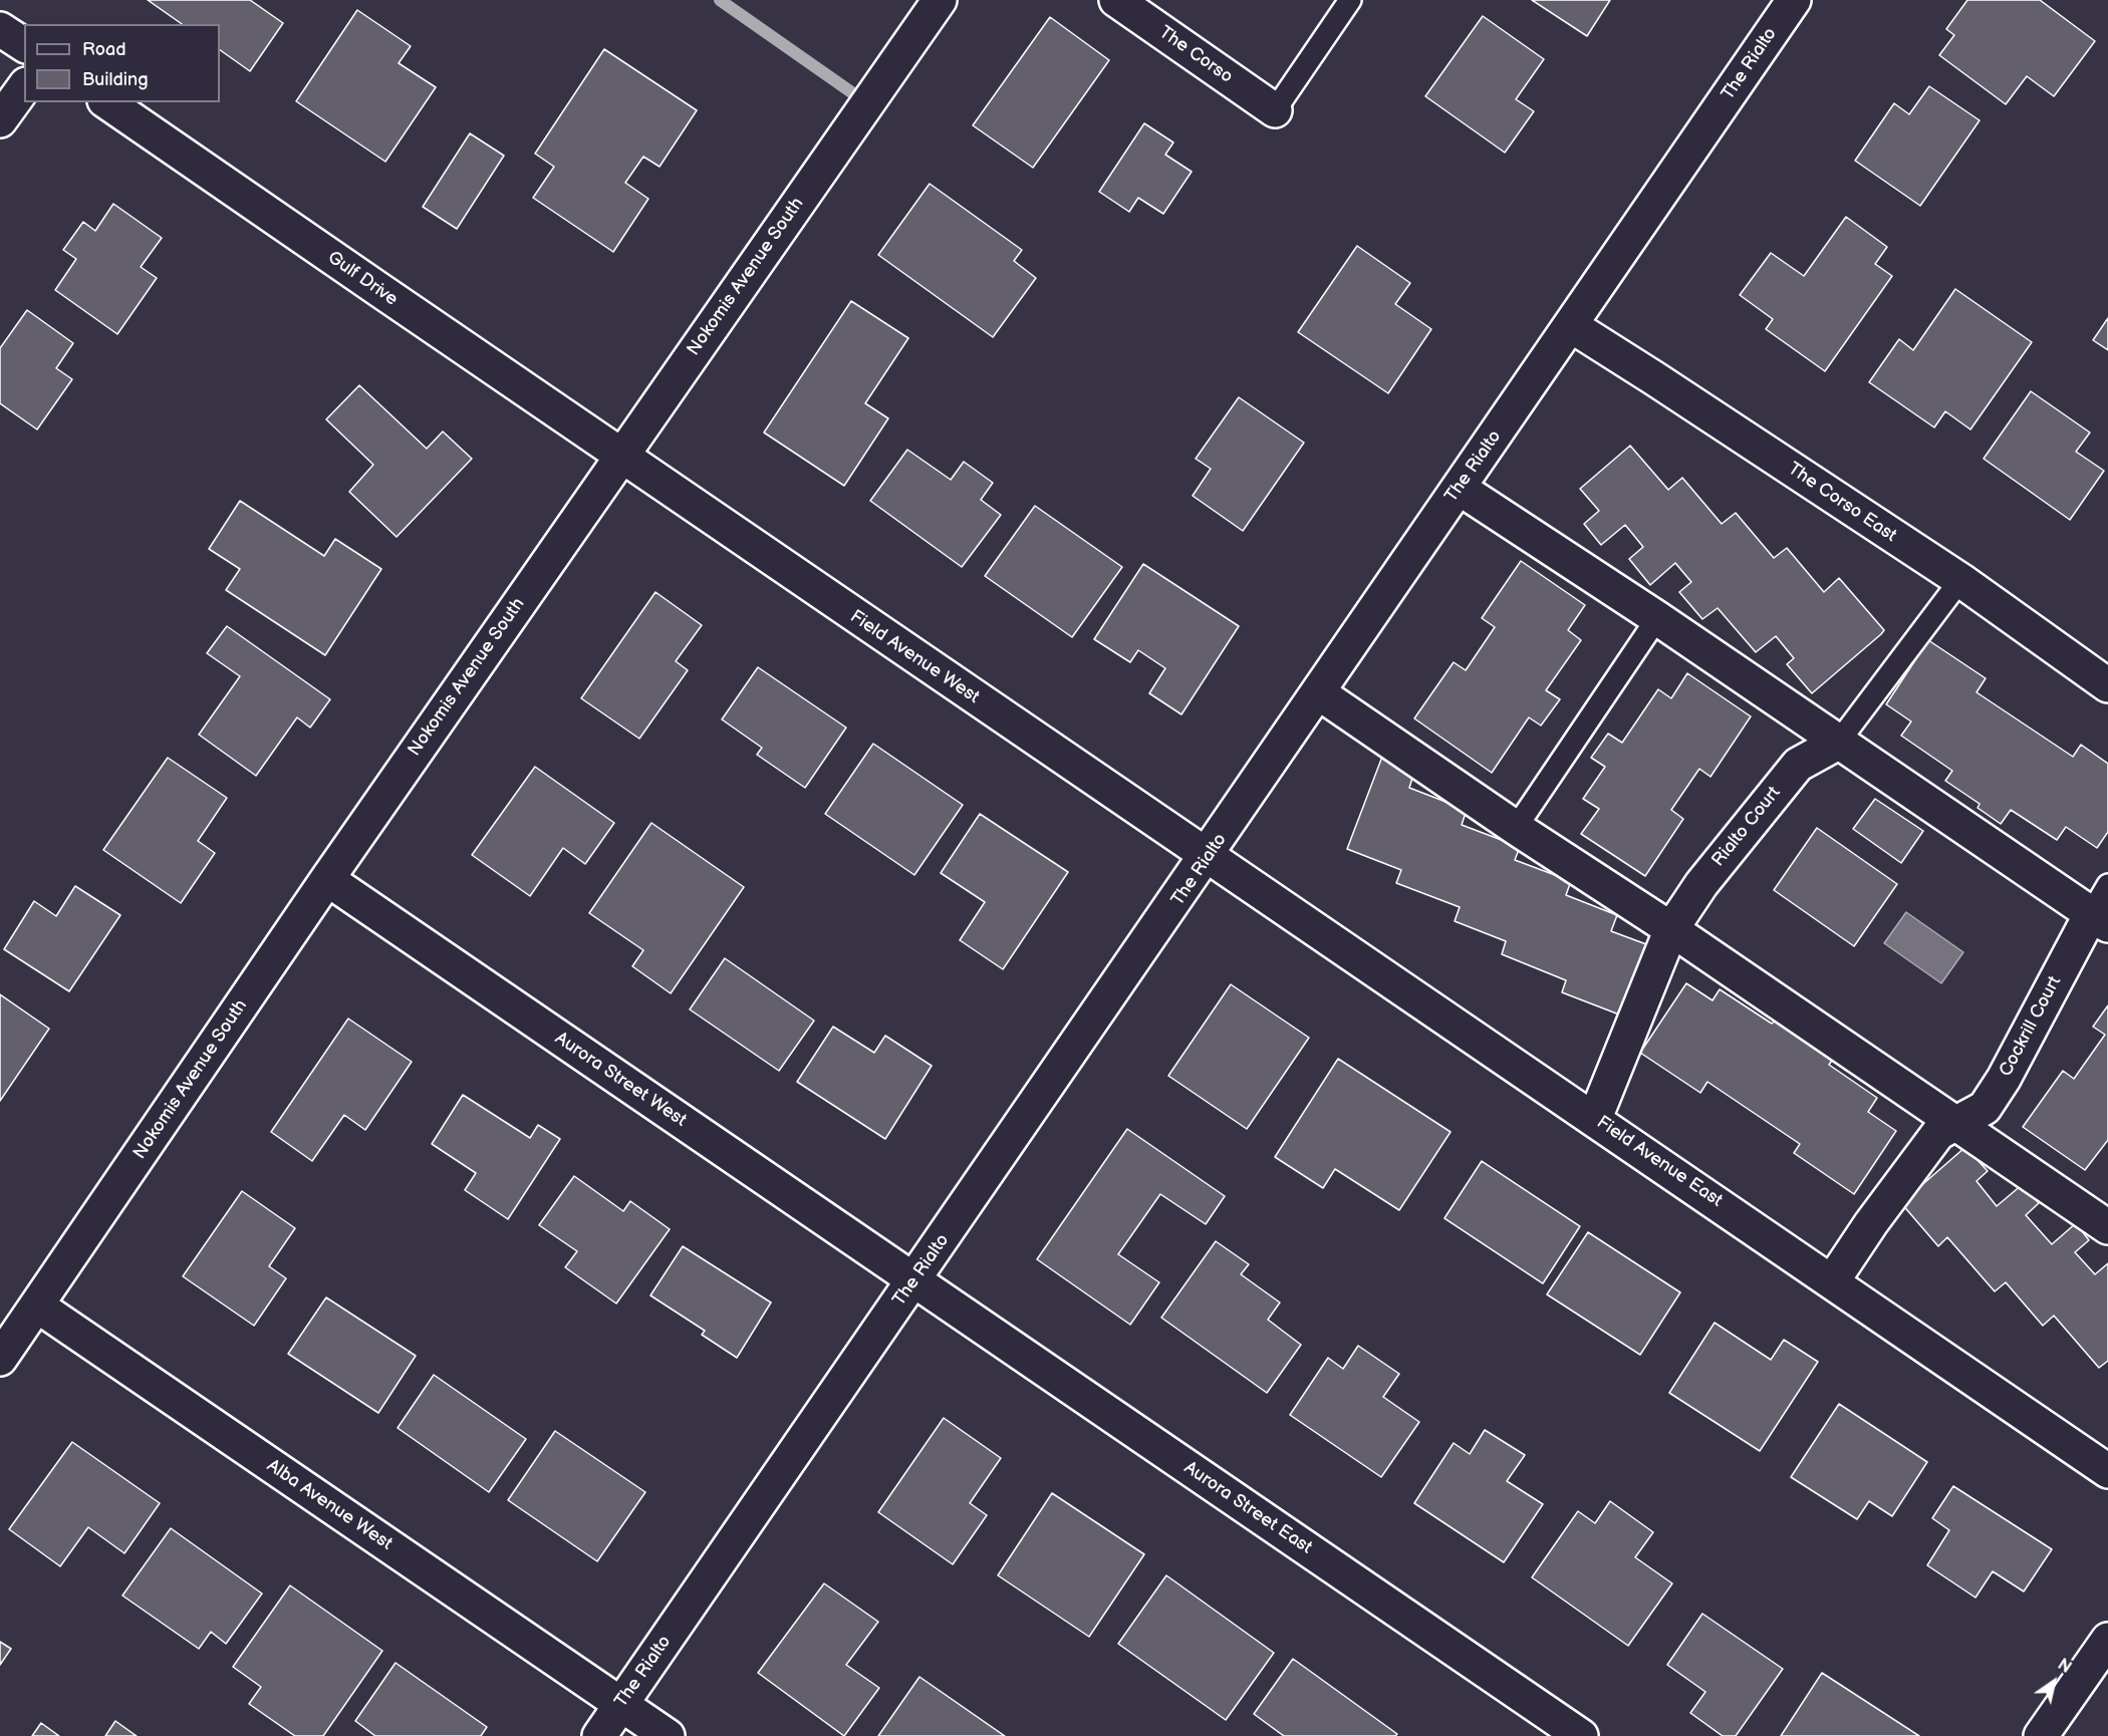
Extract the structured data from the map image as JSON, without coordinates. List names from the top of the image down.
{
  "streets": {
    "street": [
      "The Corso",
      "The Rialto",
      "Nokomis Avenue South",
      "Gulf Drive",
      "The Corso East",
      "Field Avenue West",
      "Rialto Court",
      "Cockrill Court",
      "Aurora Street West",
      "Field Avenue East",
      "Alba Avenue West",
      "Aurora Street East"
    ]
  },
  "crossings": [
    ["The Rialto", "The Corso East"],
    ["The Rialto", "Field Avenue West"],
    ["The Rialto", "Aurora Street West"],
    ["The Rialto", "Field Avenue East"],
    ["The Rialto", "Alba Avenue West"],
    ["The Rialto", "Aurora Street East"],
    ["Nokomis Avenue South", "Gulf Drive"],
    ["Nokomis Avenue South", "Field Avenue West"],
    ["Nokomis Avenue South", "Aurora Street West"],
    ["Nokomis Avenue South", "Alba Avenue West"],
    ["Gulf Drive", "Field Avenue West"],
    ["Field Avenue West", "Field Avenue East"],
    ["Rialto Court", "Field Avenue East"],
    ["Cockrill Court", "Field Avenue East"],
    ["Aurora Street West", "Aurora Street East"]
  ],
  "legend": ["Road", "Building"],
  "north": "top right"
}
